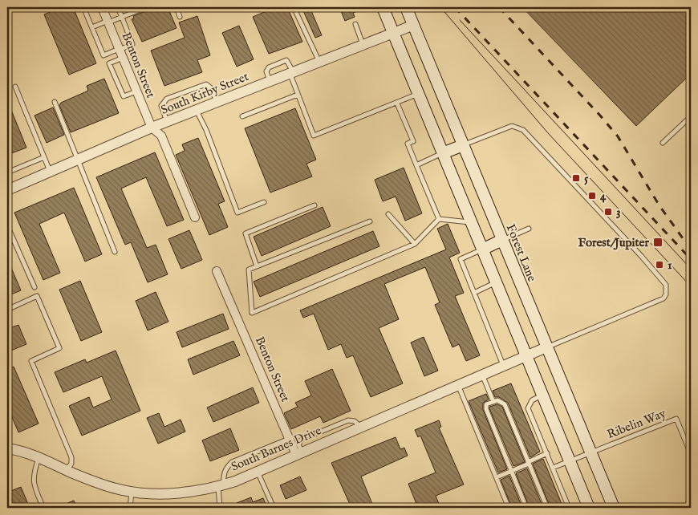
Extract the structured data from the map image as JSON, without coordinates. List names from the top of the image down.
{
  "streets": {
    "main road": ["Forest Lane"],
    "street": ["Benton Street", "South Kirby Street", "South Barnes Drive"],
    "lane": ["Ribelin Way"]
  },
  "crossings": [
    ["Benton Street", "South Kirby Street"],
    ["Benton Street", "South Barnes Drive"],
    ["South Kirby Street", "Forest Lane"],
    ["Forest Lane", "Ribelin Way"],
    ["Forest Lane", "South Barnes Drive"]
  ],
  "places": {
    "transit": [
      "5",
      "4",
      "3",
      "Forest/Jupiter",
      "1"
    ]
  }
}
